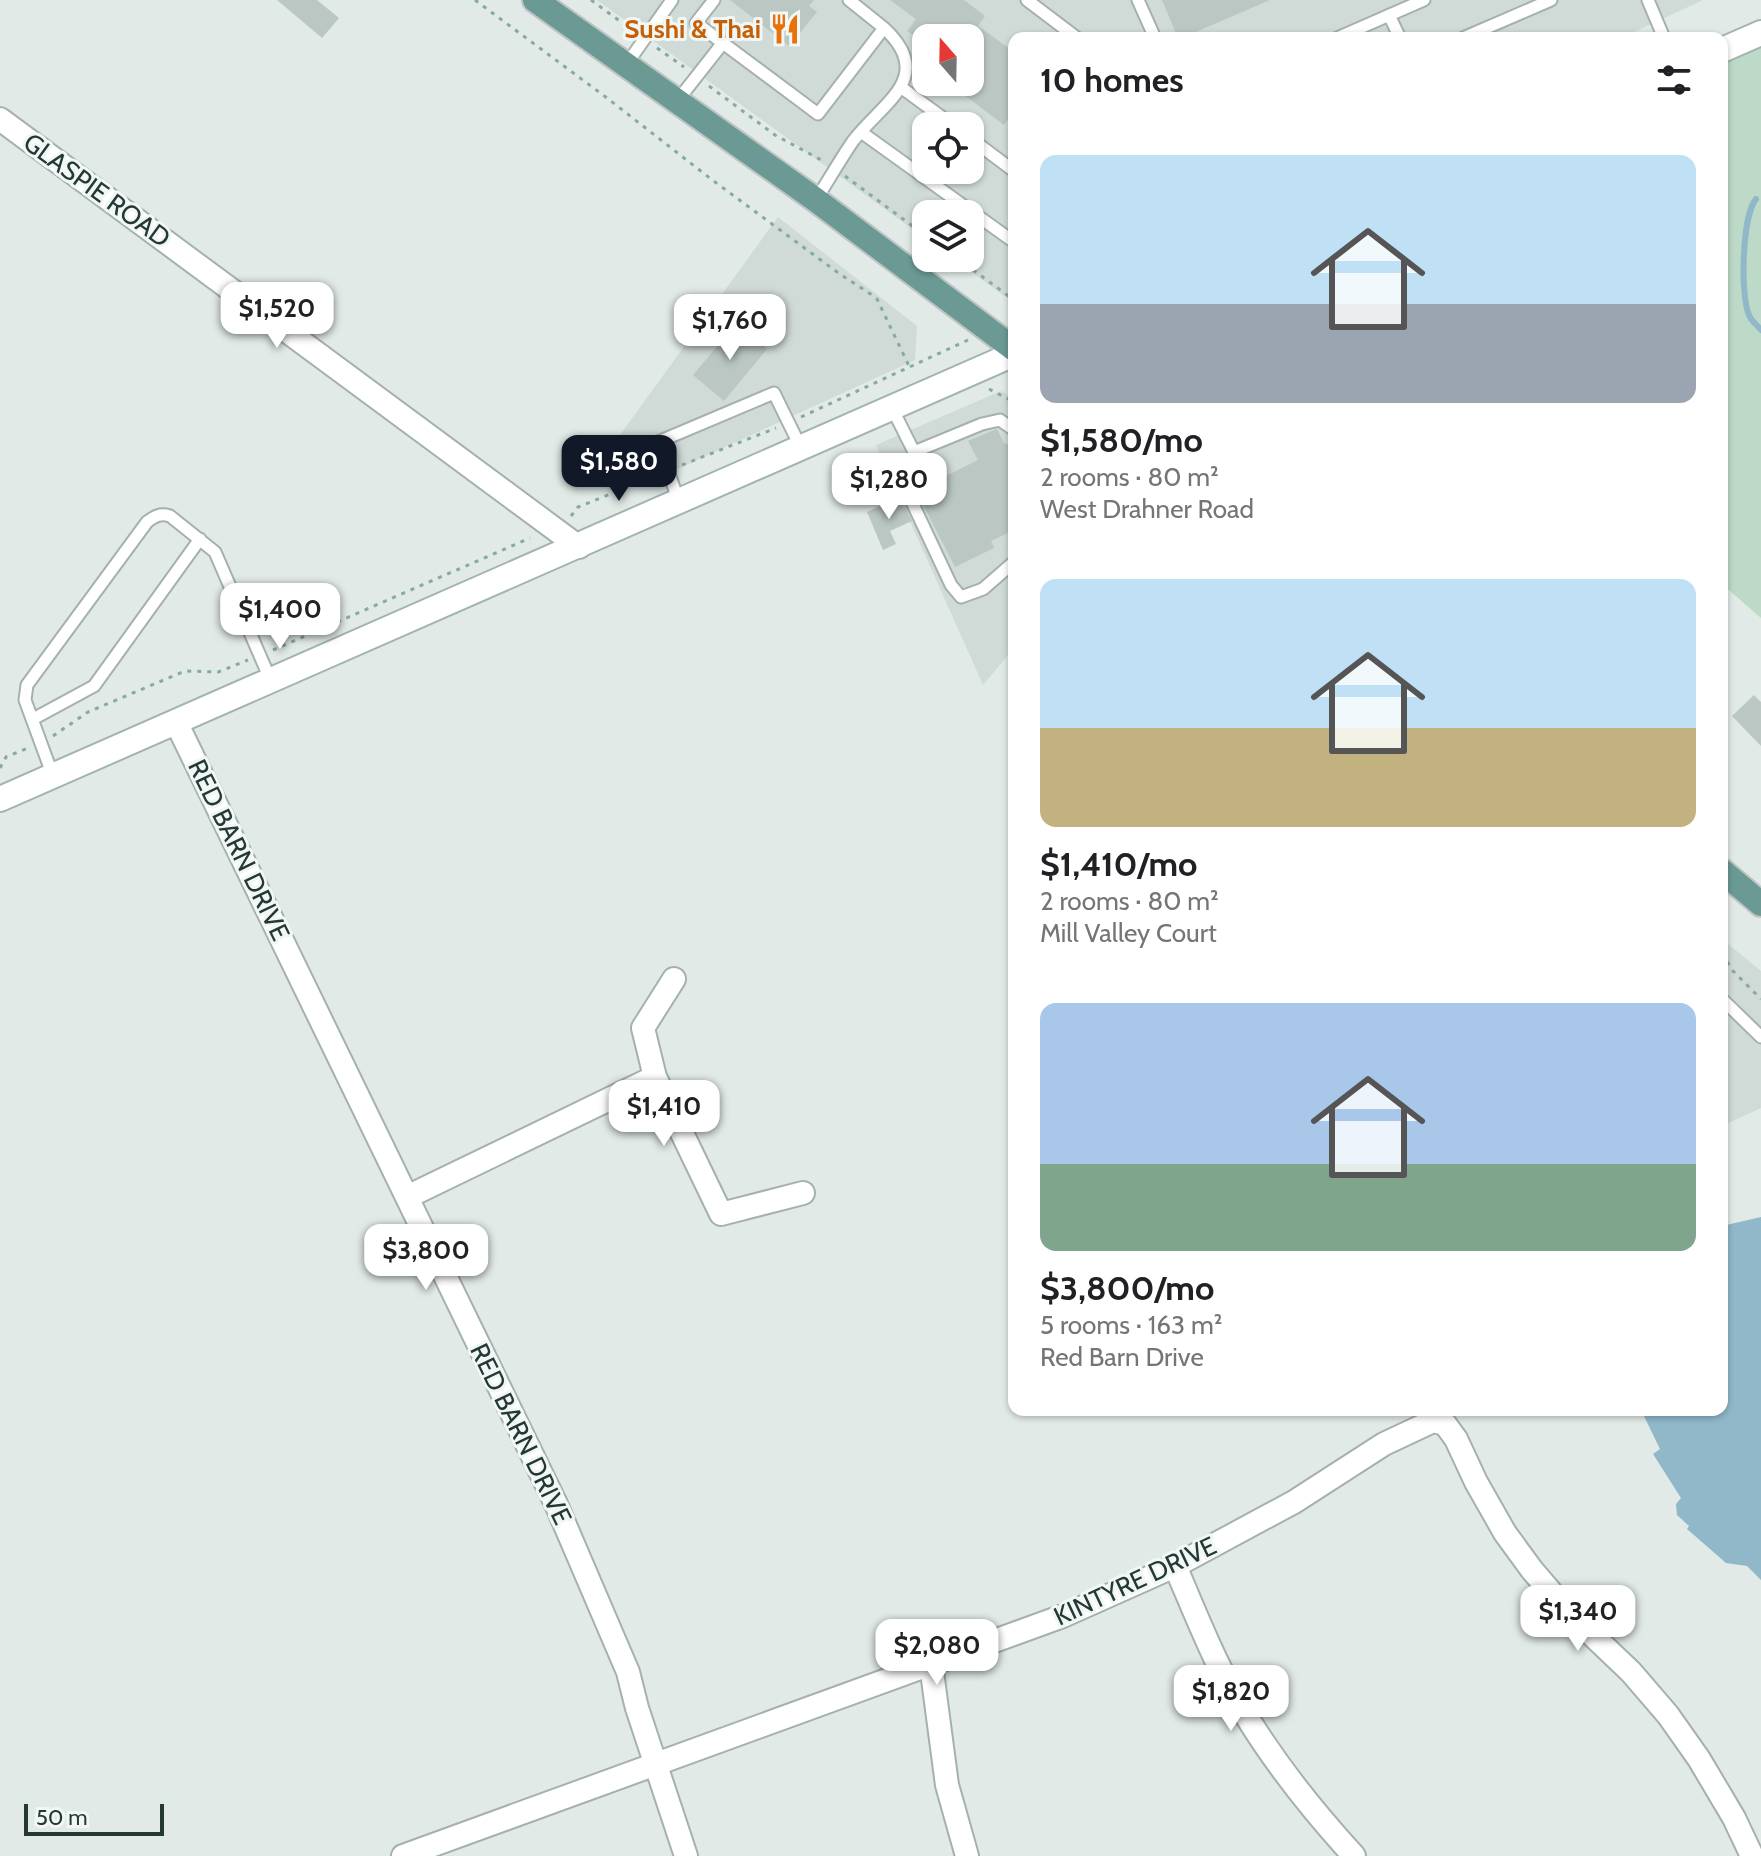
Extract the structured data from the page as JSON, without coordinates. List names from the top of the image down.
{
  "streets": {
    "street": ["GLASPIE ROAD", "RED BARN DRIVE", "KINTYRE DRIVE"]
  },
  "crossings": [
    ["RED BARN DRIVE", "KINTYRE DRIVE"]
  ],
  "places": {
    "restaurant": ["Sushi & Thai"]
  },
  "scale_bar": "50 m",
  "north": "top",
  "page": {
    "heading": "10 homes",
    "list": [
      {
        "name": "$1,580/mo",
        "note": "2 rooms · 80 m² · West Drahner Road"
      },
      {
        "name": "$1,410/mo",
        "note": "2 rooms · 80 m² · Mill Valley Court"
      },
      {
        "name": "$3,800/mo",
        "note": "5 rooms · 163 m² · Red Barn Drive"
      }
    ],
    "price": [
      "$1,520",
      "$1,760",
      "$1,580",
      "$1,280",
      "$1,400",
      "$1,410",
      "$3,800",
      "$1,340",
      "$2,080",
      "$1,820"
    ],
    "scale": "50 m"
  }
}
